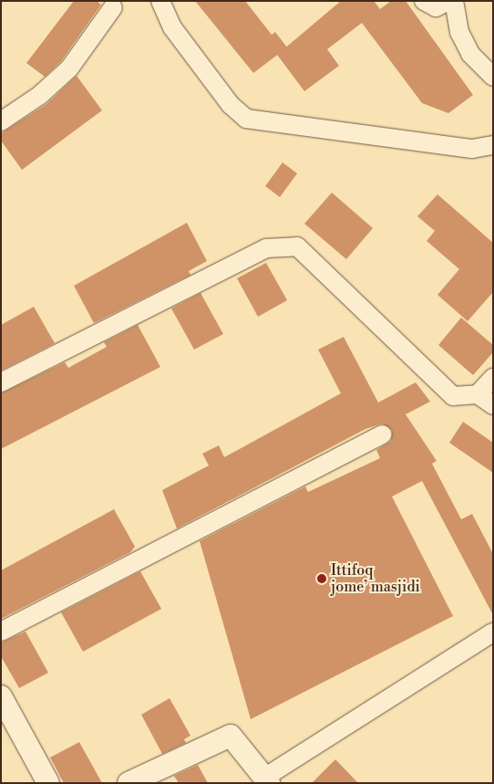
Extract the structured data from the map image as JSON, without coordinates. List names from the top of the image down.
{
  "places": ["Ittifoq jome’ masjidi"]
}
